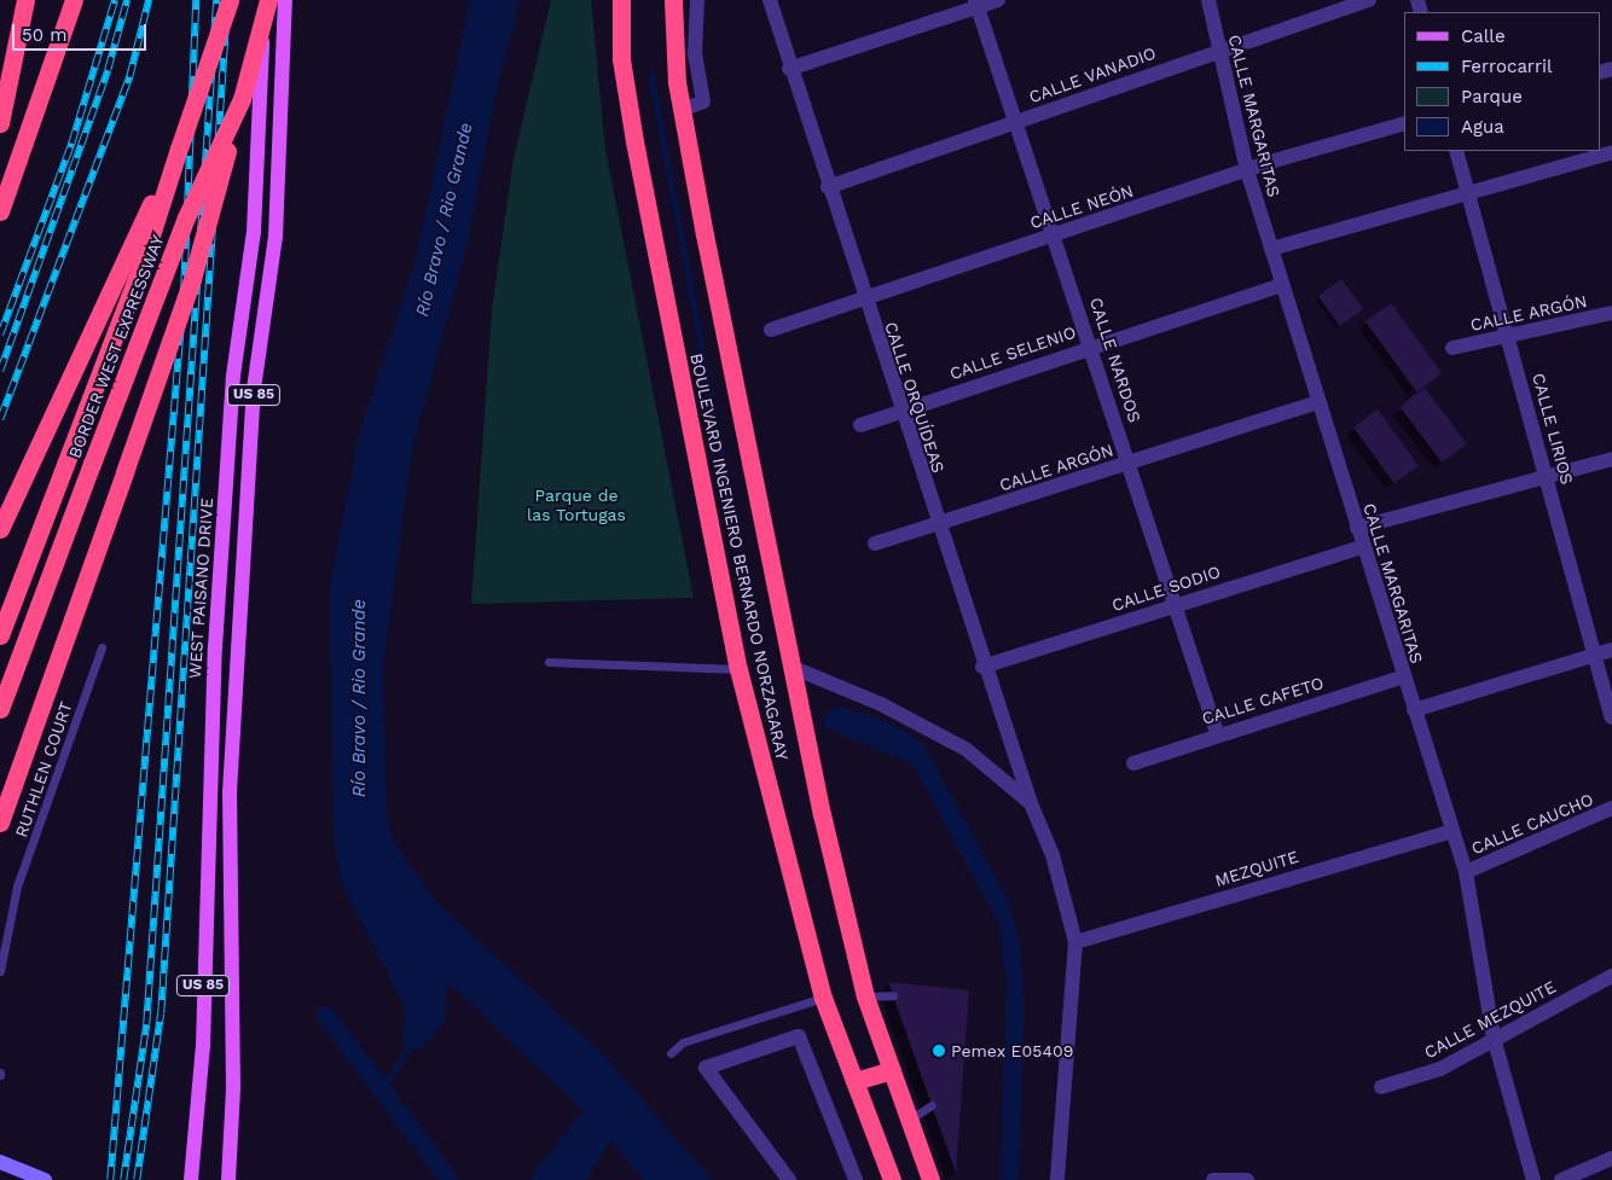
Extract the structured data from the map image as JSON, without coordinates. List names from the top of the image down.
{
  "streets": {
    "highway": ["BORDER WEST EXPRESSWAY", "BOULEVARD INGENIERO BERNARDO NORZAGARAY"],
    "main road": ["US 85", "WEST PAISANO DRIVE"],
    "street": [
      "CALLE VANADIO",
      "CALLE MARGARITAS",
      "CALLE NEÓN",
      "CALLE ARGÓN",
      "CALLE SELENIO",
      "CALLE NARDOS",
      "CALLE ORQUÍDEAS",
      "CALLE LIRIOS",
      "CALLE SODIO",
      "CALLE CAFETO",
      "CALLE CAUCHO",
      "MEZQUITE",
      "CALLE MEZQUITE"
    ],
    "lane": ["RUTHLEN COURT"]
  },
  "crossings": [
    ["CALLE VANADIO", "CALLE MARGARITAS"],
    ["CALLE VANADIO", "CALLE NARDOS"],
    ["CALLE VANADIO", "CALLE ORQUÍDEAS"],
    ["CALLE MARGARITAS", "CALLE NEÓN"],
    ["CALLE MARGARITAS", "CALLE ARGÓN"],
    ["CALLE MARGARITAS", "CALLE SELENIO"],
    ["CALLE MARGARITAS", "CALLE SODIO"],
    ["CALLE MARGARITAS", "CALLE CAFETO"],
    ["CALLE MARGARITAS", "CALLE CAUCHO"],
    ["CALLE MARGARITAS", "MEZQUITE"],
    ["CALLE MARGARITAS", "CALLE MEZQUITE"],
    ["CALLE NEÓN", "CALLE NARDOS"],
    ["CALLE NEÓN", "CALLE ORQUÍDEAS"],
    ["CALLE ARGÓN", "CALLE NARDOS"],
    ["CALLE ARGÓN", "CALLE ORQUÍDEAS"],
    ["CALLE ARGÓN", "CALLE LIRIOS"],
    ["BORDER WEST EXPRESSWAY", "WEST PAISANO DRIVE"],
    ["CALLE SELENIO", "CALLE NARDOS"],
    ["CALLE SELENIO", "CALLE ORQUÍDEAS"],
    ["CALLE NARDOS", "CALLE SODIO"],
    ["CALLE NARDOS", "CALLE CAFETO"],
    ["CALLE ORQUÍDEAS", "BOULEVARD INGENIERO BERNARDO NORZAGARAY"],
    ["CALLE ORQUÍDEAS", "CALLE SODIO"],
    ["CALLE ORQUÍDEAS", "MEZQUITE"]
  ],
  "water": ["Río Bravo / Rio Grande"],
  "parks": ["Parque de las Tortugas"],
  "places": ["Pemex E05409"],
  "legend": [
    "Calle",
    "Ferrocarril",
    "Parque",
    "Agua"
  ],
  "scale_bar": "50 m"
}
